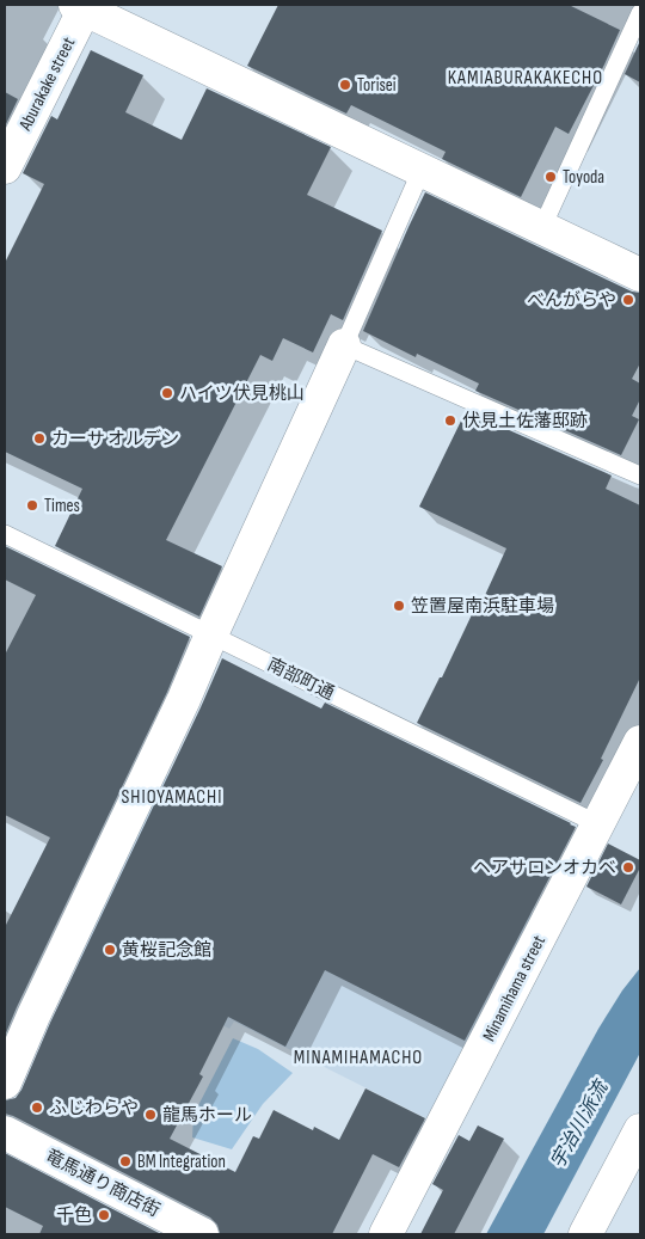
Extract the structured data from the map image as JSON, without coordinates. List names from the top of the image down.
{
  "streets": {
    "street": ["Aburakake street", "Minamihama street", "竜馬通り商店街"],
    "lane": ["南部町通"]
  },
  "crossings": [
    ["南部町通", "Minamihama street"]
  ],
  "districts": ["KAMIABURAKAKECHO", "SHIOYAMACHI", "MINAMIHAMACHO"],
  "water": ["宇治川派流"],
  "places": [
    "Torisei",
    "Toyoda",
    "べんがらや",
    "ハイツ伏見桃山",
    "伏見土佐藩邸跡",
    "カーサ オルデン",
    "Times",
    "笠置屋南浜駐車場",
    "ヘアサロンオカベ",
    "黄桜記念館",
    "ふじわらや",
    "龍馬ホール",
    "BM Integration",
    "千色"
  ]
}
